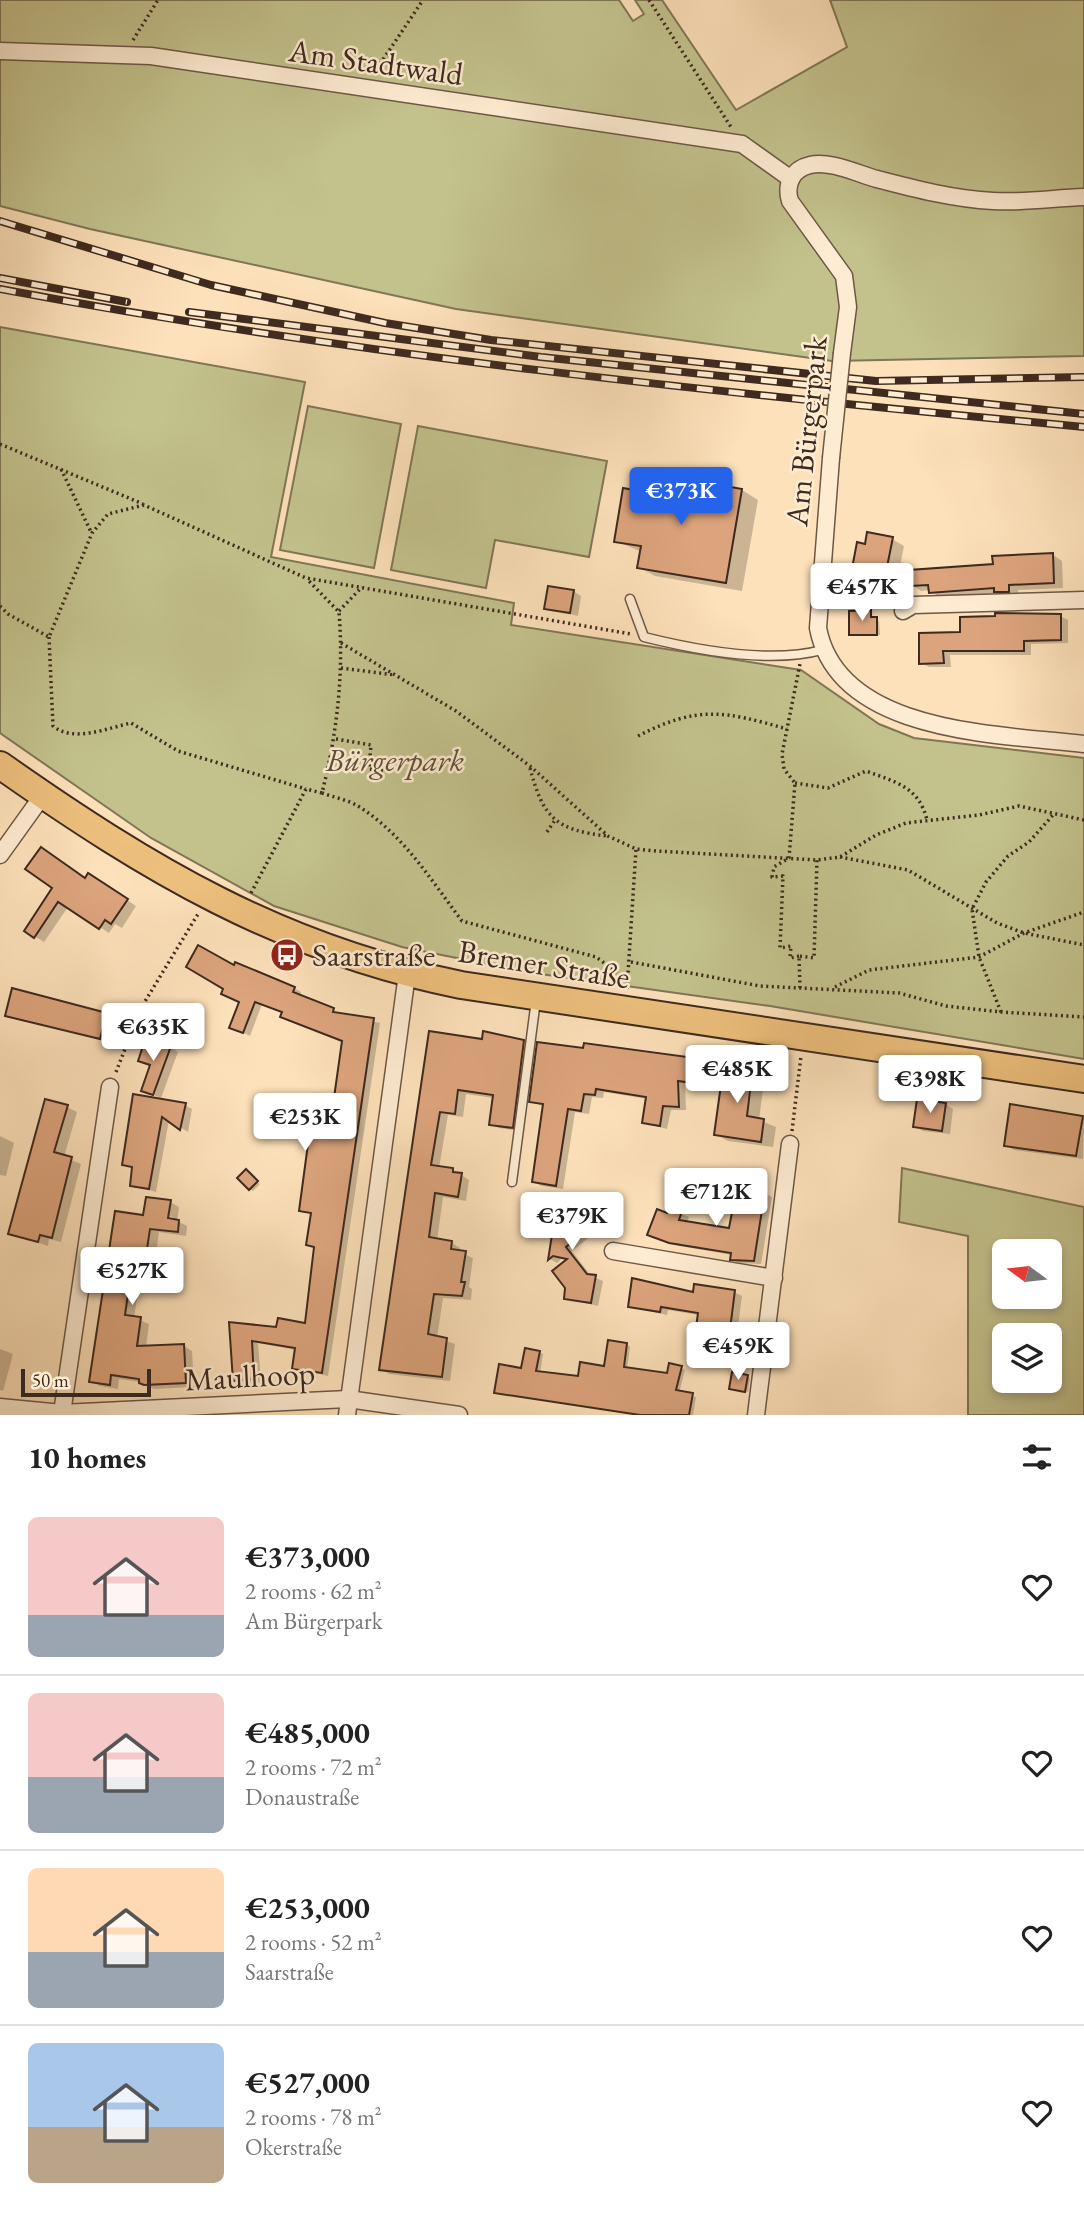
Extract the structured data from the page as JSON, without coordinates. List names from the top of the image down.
{
  "streets": {
    "main road": ["Bremer Straße"],
    "street": ["Am Stadtwald", "Am Bürgerpark", "Maulhoop"]
  },
  "parks": ["Bürgerpark"],
  "places": {
    "bus stop": ["Saarstraße"]
  },
  "scale_bar": "50 m",
  "north": "left",
  "page": {
    "price": [
      "€373K",
      "€457K",
      "€635K",
      "€485K",
      "€398K",
      "€253K",
      "€712K",
      "€379K",
      "€527K",
      "€459K"
    ],
    "scale": "50 m",
    "heading": "10 homes",
    "list": [
      {
        "name": "€373,000",
        "note": "2 rooms · 62 m² · Am Bürgerpark"
      },
      {
        "name": "€485,000",
        "note": "2 rooms · 72 m² · Donaustraße"
      },
      {
        "name": "€253,000",
        "note": "2 rooms · 52 m² · Saarstraße"
      },
      {
        "name": "€527,000",
        "note": "2 rooms · 78 m² · Okerstraße"
      }
    ]
  }
}
